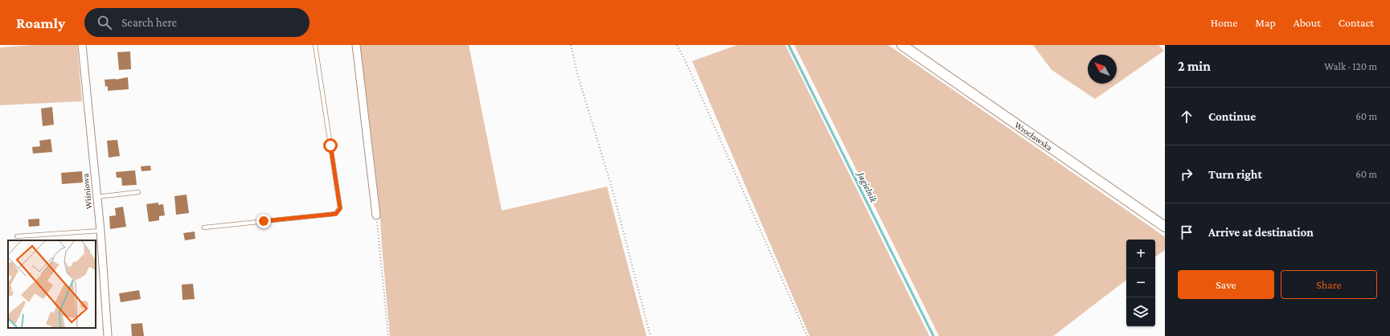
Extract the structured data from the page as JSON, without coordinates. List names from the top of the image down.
{
  "streets": {
    "street": ["Wrocławska", "Wiśniowa"]
  },
  "water": ["Jagielnik"],
  "north": "top left",
  "page": {
    "header": "Roamly",
    "search": "Search here",
    "nav": [
      "Home",
      "Map",
      "About",
      "Contact"
    ],
    "heading": ["2 min", "Walk · 120 m"],
    "list": [
      ["Continue", "60 m"],
      ["Turn right", "60 m"],
      "Arrive at destination"
    ],
    "map_buttons": ["+", "−"],
    "buttons": ["Save", "Share"]
  }
}
